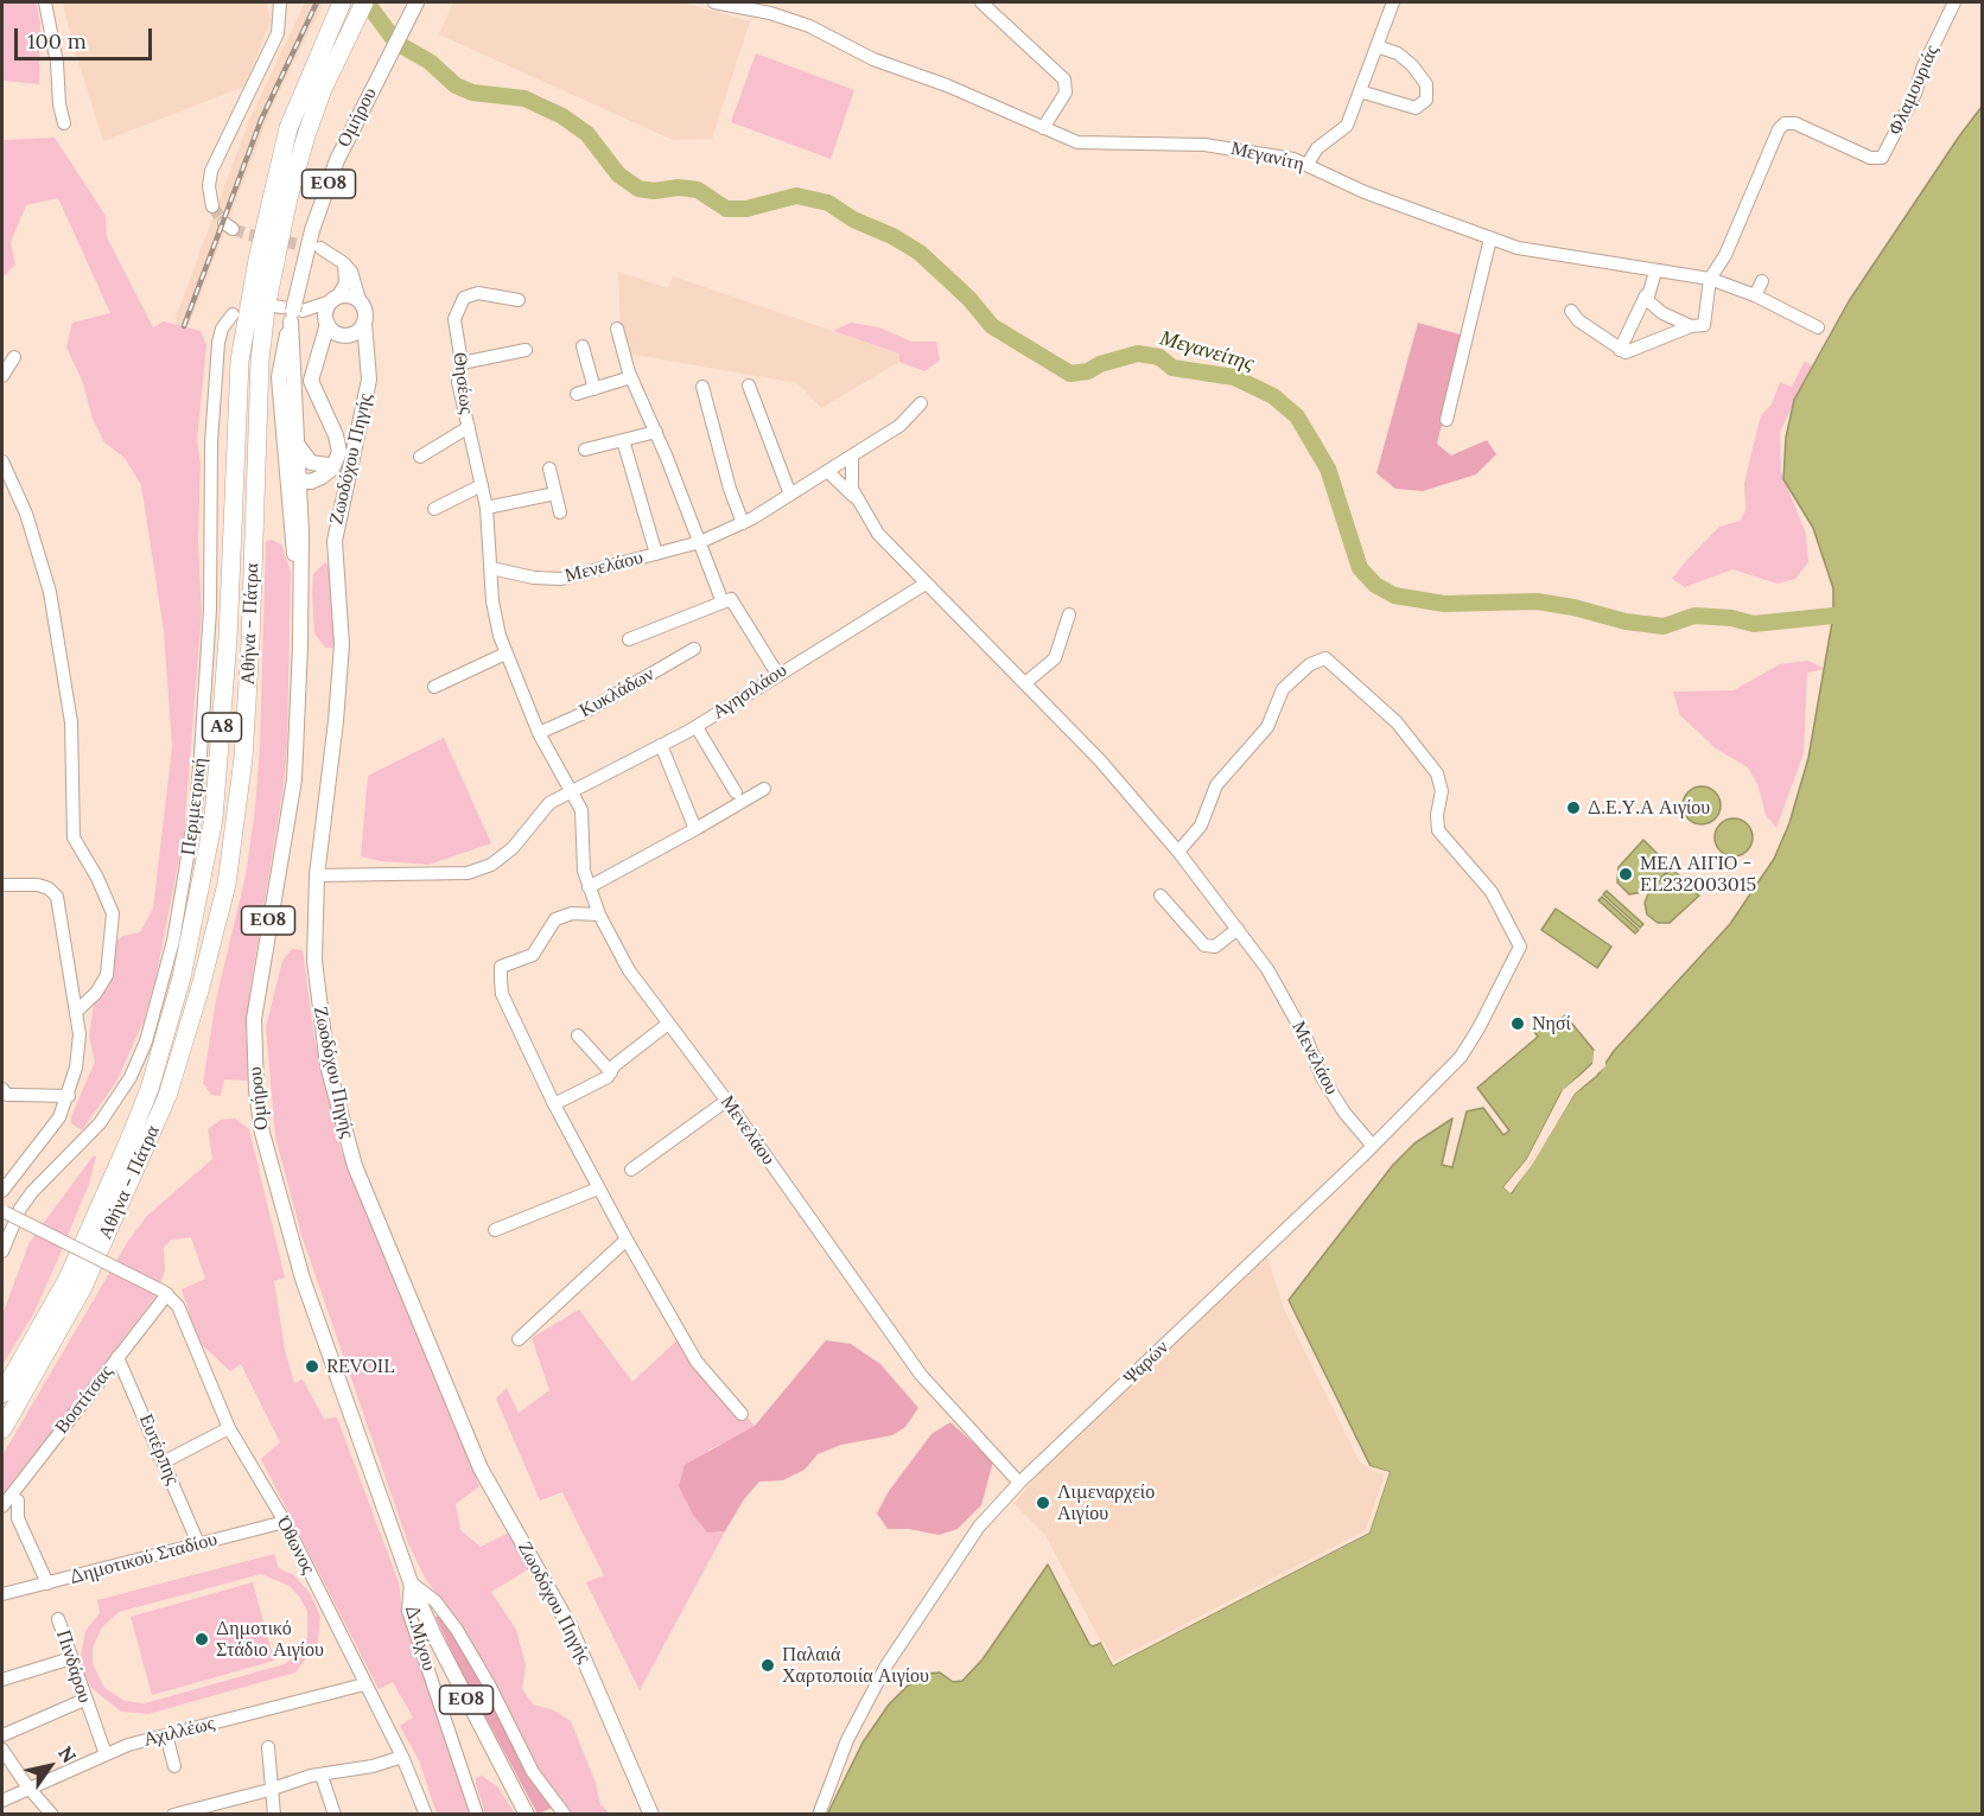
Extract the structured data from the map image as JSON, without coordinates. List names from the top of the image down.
{
  "streets": {
    "highway": ["Αθήνα - Πάτρα", "Α8"],
    "main road": ["Ομήρου", "ΕΟ8", "Ζωοδόχου Πηγής"],
    "street": [
      "Φλαμουριάς",
      "Μεγανίτη",
      "Θησέως",
      "Μενελάου",
      "Αγησιλάου",
      "Κυκλάδων",
      "Περιμετρική",
      "Ψαρών",
      "Βοστίτσας",
      "Ευτέρπης",
      "Όθωνος",
      "Δημοτικού Σταδίου",
      "Δ.Μίχου",
      "Πινδάρου",
      "Αχιλλέως"
    ]
  },
  "crossings": [
    ["Φλαμουριάς", "Μεγανίτη"],
    ["Ομήρου", "ΕΟ8"],
    ["Ομήρου", "Δ.Μίχου"],
    ["ΕΟ8", "Δ.Μίχου"],
    ["Θησέως", "Μενελάου"],
    ["Ζωοδόχου Πηγής", "Αγησιλάου"],
    ["Μενελάου", "Αγησιλάου"],
    ["Μενελάου", "Κυκλάδων"],
    ["Μενελάου", "Ψαρών"],
    ["Βοστίτσας", "Ευτέρπης"],
    ["Βοστίτσας", "Όθωνος"],
    ["Ευτέρπης", "Δημοτικού Σταδίου"],
    ["Όθωνος", "Δημοτικού Σταδίου"],
    ["Όθωνος", "Αχιλλέως"],
    ["Πινδάρου", "Αχιλλέως"]
  ],
  "water": ["Μεγανείτης"],
  "places": [
    "Δ.Ε.Υ.Α Αιγίου",
    "ΜΕΛ ΑΙΓΙΟ - EL232003015",
    "Νησί",
    "REVOIL",
    "Λιμεναρχείο Αιγίου",
    "Δημοτικό Στάδιο Αιγίου",
    "Παλαιά Χαρτοποιία Αιγίου"
  ],
  "scale_bar": "100 m",
  "north": "top right"
}
